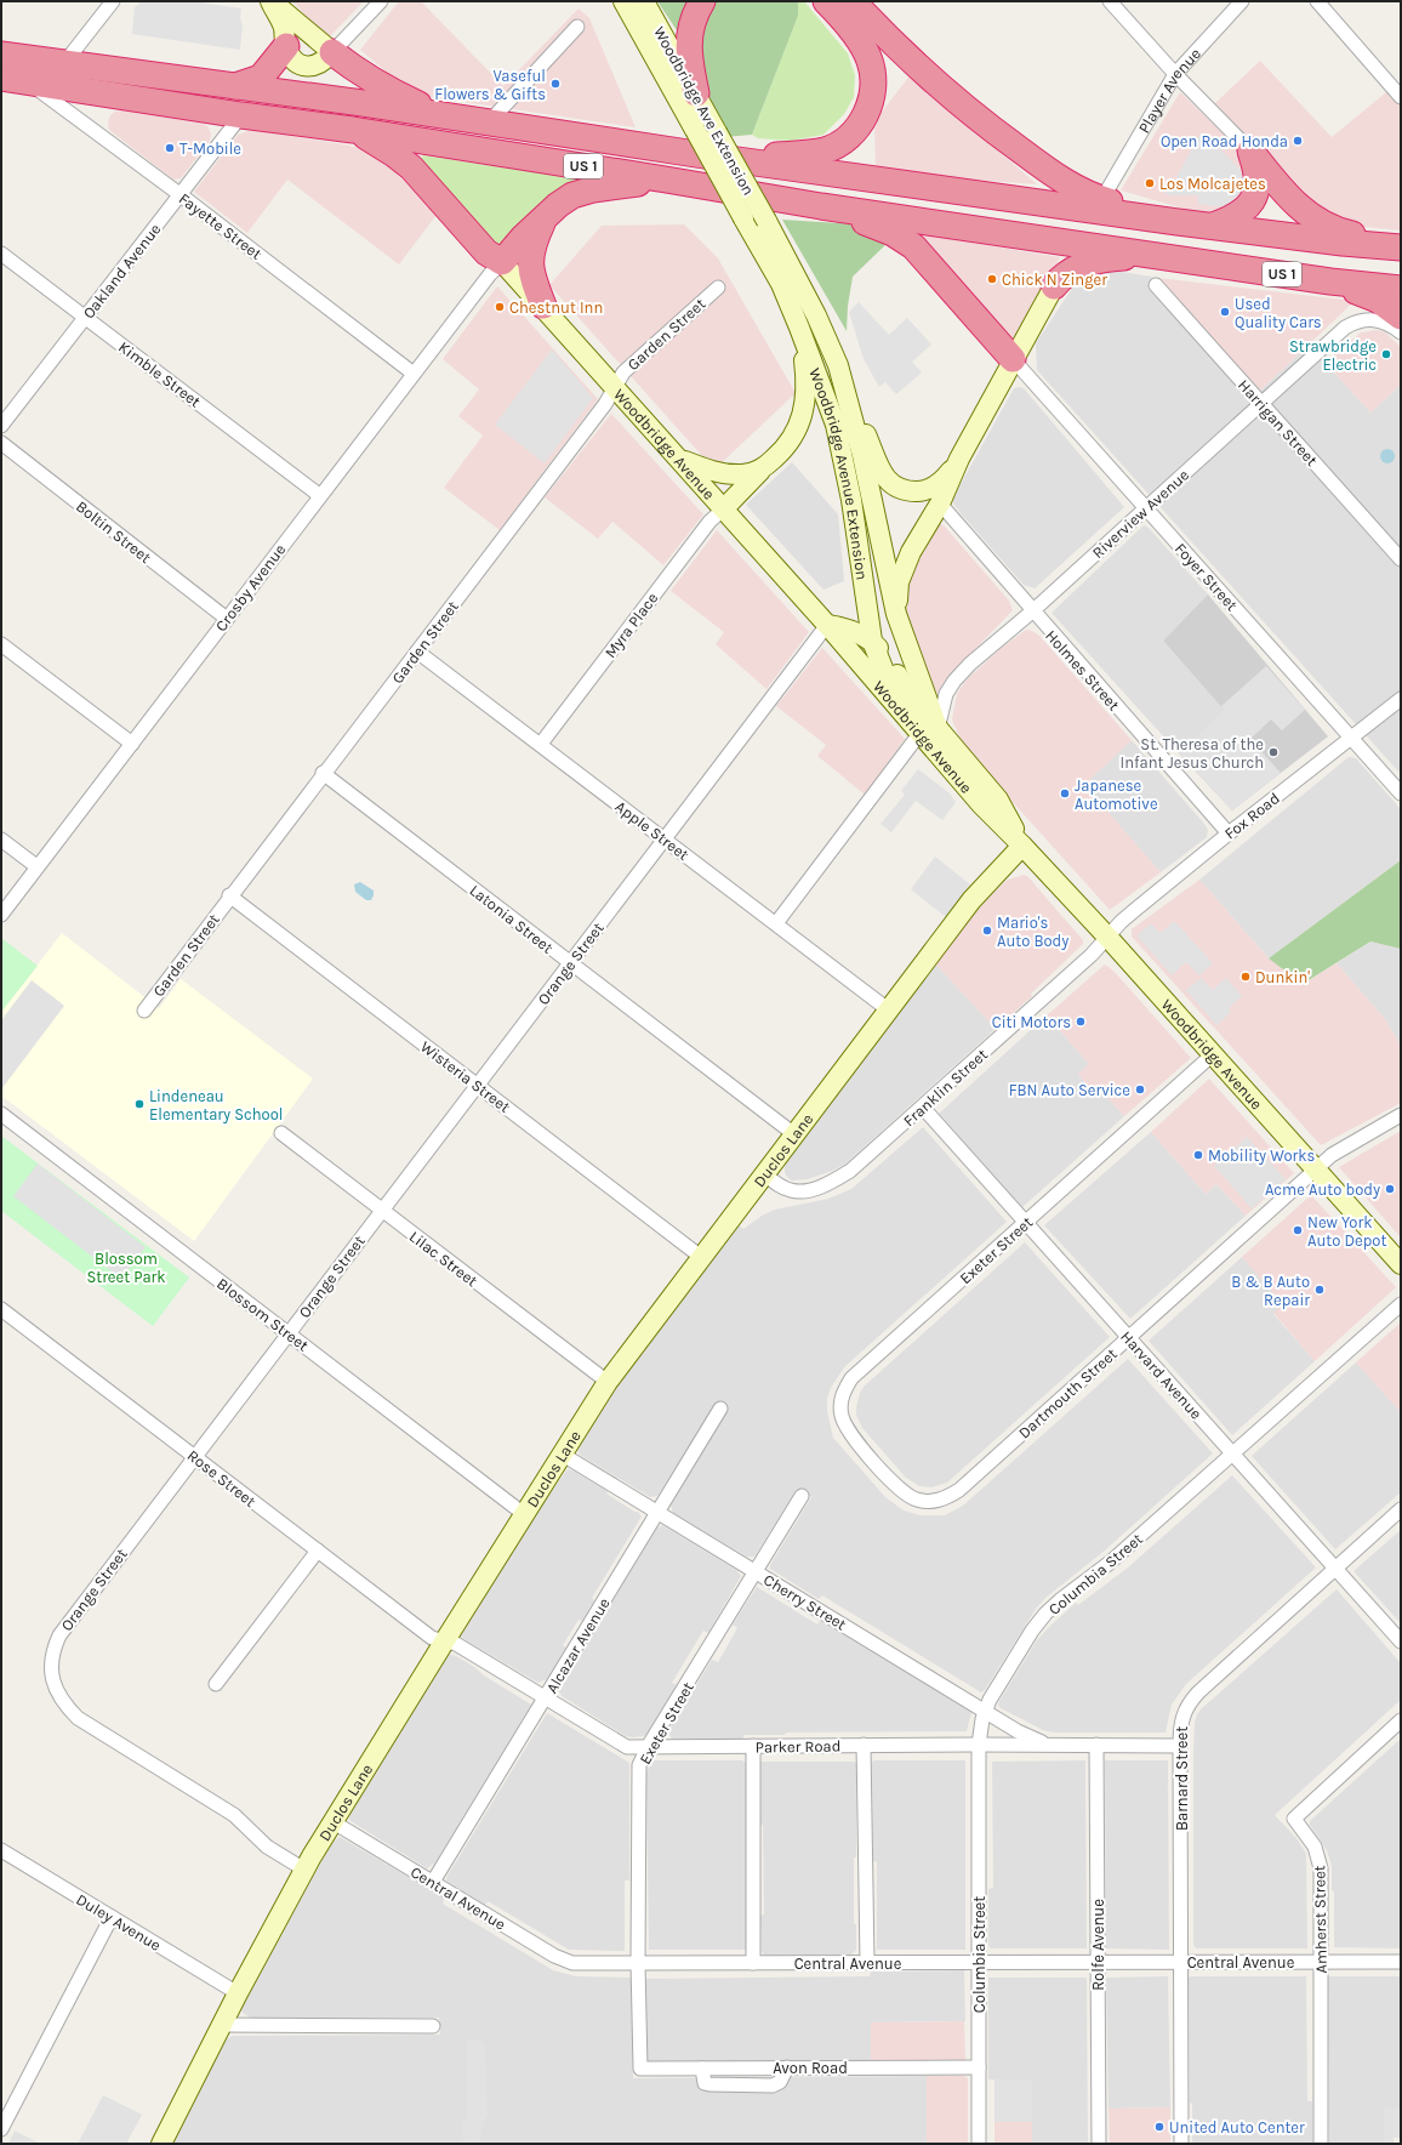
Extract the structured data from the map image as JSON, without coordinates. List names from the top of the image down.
{
  "streets": {
    "highway": ["US 1"],
    "main road": [
      "Woodbridge Ave Extension",
      "Woodbridge Avenue",
      "Woodbridge Avenue Extension",
      "Duclos Lane"
    ],
    "street": [
      "Player Avenue",
      "Fayette Street",
      "Oakland Avenue",
      "Garden Street",
      "Kimble Street",
      "Harrigan Street",
      "Riverview Avenue",
      "Boltin Street",
      "Foyer Street",
      "Crosby Avenue",
      "Myra Place",
      "Holmes Street",
      "Fox Road",
      "Apple Street",
      "Latonia Street",
      "Orange Street",
      "Wisteria Street",
      "Franklin Street",
      "Exeter Street",
      "Lilac Street",
      "Blossom Street",
      "Harvard Avenue",
      "Dartmouth Street",
      "Rose Street",
      "Columbia Street",
      "Cherry Street",
      "Alcazar Avenue",
      "Parker Road",
      "Barnard Street",
      "Central Avenue",
      "Amherst Street",
      "Duley Avenue",
      "Rolfe Avenue",
      "Avon Road"
    ]
  },
  "crossings": [
    ["Woodbridge Ave Extension", "US 1"],
    ["Woodbridge Ave Extension", "Woodbridge Avenue Extension"],
    ["US 1", "Fayette Street"],
    ["US 1", "Oakland Avenue"],
    ["Fayette Street", "Oakland Avenue"],
    ["Fayette Street", "Crosby Avenue"],
    ["Oakland Avenue", "Kimble Street"],
    ["Garden Street", "Woodbridge Avenue"],
    ["Garden Street", "Apple Street"],
    ["Garden Street", "Latonia Street"],
    ["Garden Street", "Wisteria Street"],
    ["Kimble Street", "Crosby Avenue"],
    ["Harrigan Street", "Riverview Avenue"],
    ["Woodbridge Avenue", "Woodbridge Avenue Extension"],
    ["Woodbridge Avenue", "Riverview Avenue"],
    ["Woodbridge Avenue", "Crosby Avenue"],
    ["Woodbridge Avenue", "Myra Place"],
    ["Woodbridge Avenue", "Fox Road"],
    ["Woodbridge Avenue", "Orange Street"],
    ["Woodbridge Avenue", "Franklin Street"],
    ["Woodbridge Avenue", "Duclos Lane"],
    ["Woodbridge Avenue", "Exeter Street"],
    ["Woodbridge Avenue", "Dartmouth Street"],
    ["Woodbridge Avenue Extension", "Riverview Avenue"],
    ["Riverview Avenue", "Foyer Street"],
    ["Riverview Avenue", "Holmes Street"],
    ["Boltin Street", "Crosby Avenue"],
    ["Foyer Street", "Fox Road"],
    ["Myra Place", "Apple Street"],
    ["Holmes Street", "Fox Road"],
    ["Fox Road", "Franklin Street"],
    ["Apple Street", "Orange Street"],
    ["Apple Street", "Duclos Lane"],
    ["Latonia Street", "Orange Street"],
    ["Latonia Street", "Duclos Lane"],
    ["Orange Street", "Wisteria Street"],
    ["Orange Street", "Duclos Lane"],
    ["Orange Street", "Lilac Street"],
    ["Orange Street", "Blossom Street"],
    ["Orange Street", "Rose Street"],
    ["Wisteria Street", "Duclos Lane"],
    ["Franklin Street", "Duclos Lane"],
    ["Franklin Street", "Harvard Avenue"],
    ["Duclos Lane", "Lilac Street"],
    ["Duclos Lane", "Blossom Street"],
    ["Duclos Lane", "Rose Street"],
    ["Duclos Lane", "Cherry Street"],
    ["Duclos Lane", "Parker Road"],
    ["Duclos Lane", "Central Avenue"],
    ["Duclos Lane", "Duley Avenue"],
    ["Exeter Street", "Harvard Avenue"],
    ["Exeter Street", "Dartmouth Street"],
    ["Exeter Street", "Cherry Street"],
    ["Exeter Street", "Parker Road"],
    ["Exeter Street", "Central Avenue"],
    ["Exeter Street", "Avon Road"],
    ["Harvard Avenue", "Dartmouth Street"],
    ["Harvard Avenue", "Columbia Street"],
    ["Harvard Avenue", "Barnard Street"],
    ["Rose Street", "Parker Road"],
    ["Columbia Street", "Cherry Street"],
    ["Columbia Street", "Parker Road"],
    ["Columbia Street", "Central Avenue"],
    ["Columbia Street", "Avon Road"],
    ["Cherry Street", "Alcazar Avenue"],
    ["Cherry Street", "Parker Road"],
    ["Alcazar Avenue", "Parker Road"],
    ["Alcazar Avenue", "Central Avenue"],
    ["Parker Road", "Barnard Street"],
    ["Parker Road", "Rolfe Avenue"],
    ["Barnard Street", "Central Avenue"],
    ["Central Avenue", "Amherst Street"],
    ["Central Avenue", "Rolfe Avenue"]
  ],
  "parks": ["Blossom Street Park"],
  "places": [
    "Vaseful Flowers & Gifts",
    "Open Road Honda",
    "T-Mobile",
    "Los Molcajetes",
    "Chick N Zinger",
    "Chestnut Inn",
    "Used Quality Cars",
    "Strawbridge Electric",
    "St. Theresa of the Infant Jesus Church",
    "Japanese Automotive",
    "Mario's Auto Body",
    "Dunkin'",
    "Citi Motors",
    "FBN Auto Service",
    "Lindeneau Elementary School",
    "Mobility Works",
    "Acme Auto body",
    "New York Auto Depot",
    "B & B Auto Repair",
    "United Auto Center"
  ]
}
